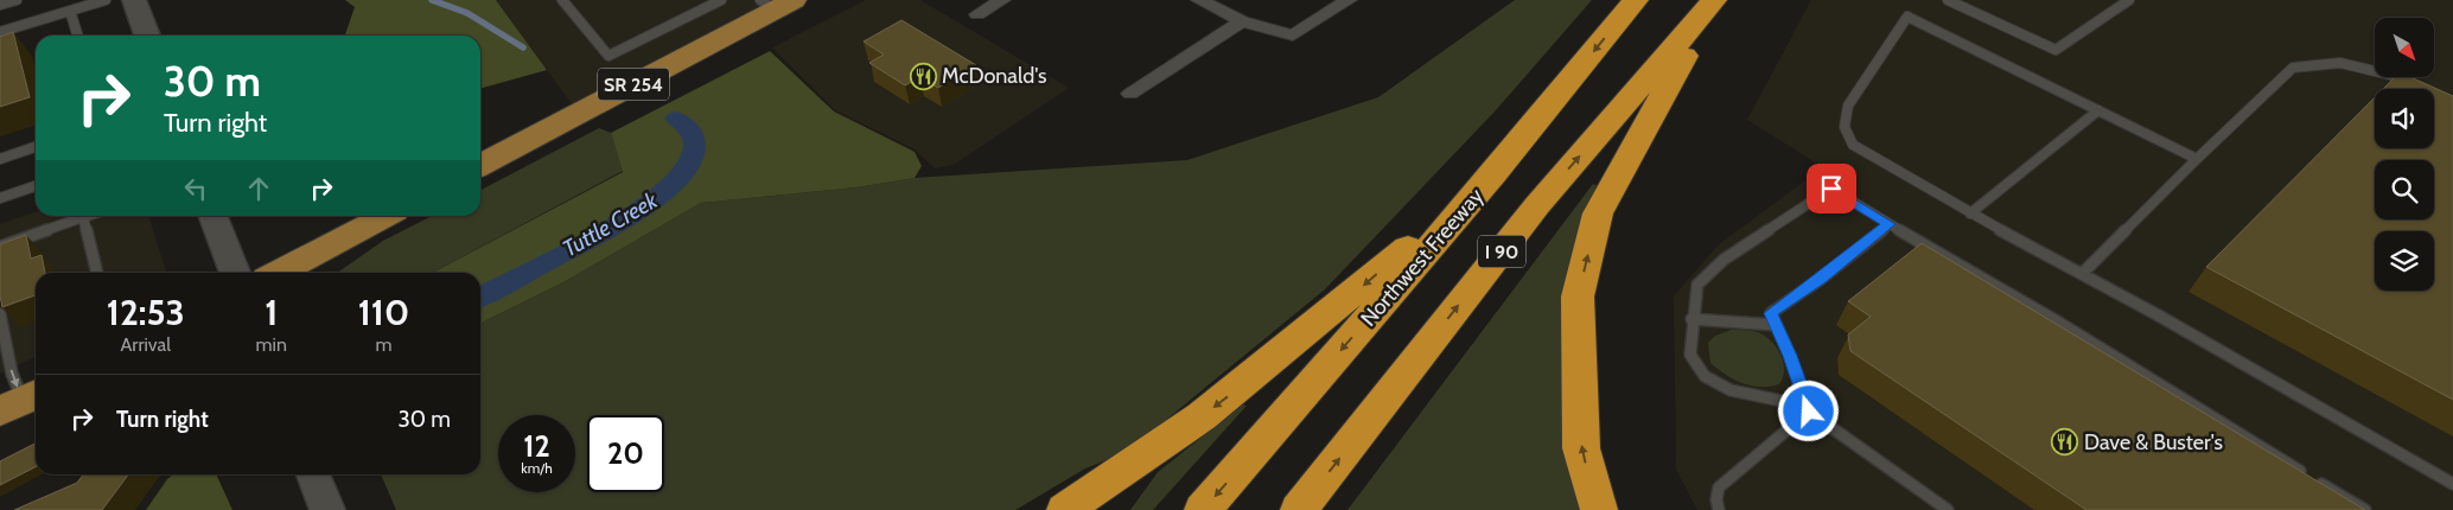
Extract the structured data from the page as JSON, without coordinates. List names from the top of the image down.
{
  "streets": {
    "highway": ["I 90", "Northwest Freeway"],
    "main road": ["SR 254"]
  },
  "water": ["Tuttle Creek"],
  "places": {
    "restaurant": ["McDonald's", "Dave & Buster's"]
  },
  "north": "bottom right",
  "page": {
    "turn": ["30 m", "Turn right"],
    "eta": [
      "12:53",
      "Arrival",
      "1",
      "min",
      "110",
      "m"
    ],
    "list": [
      {
        "name": "Turn right",
        "value": "30 m"
      }
    ],
    "speed": "12 km/h",
    "limit": "20"
  }
}
